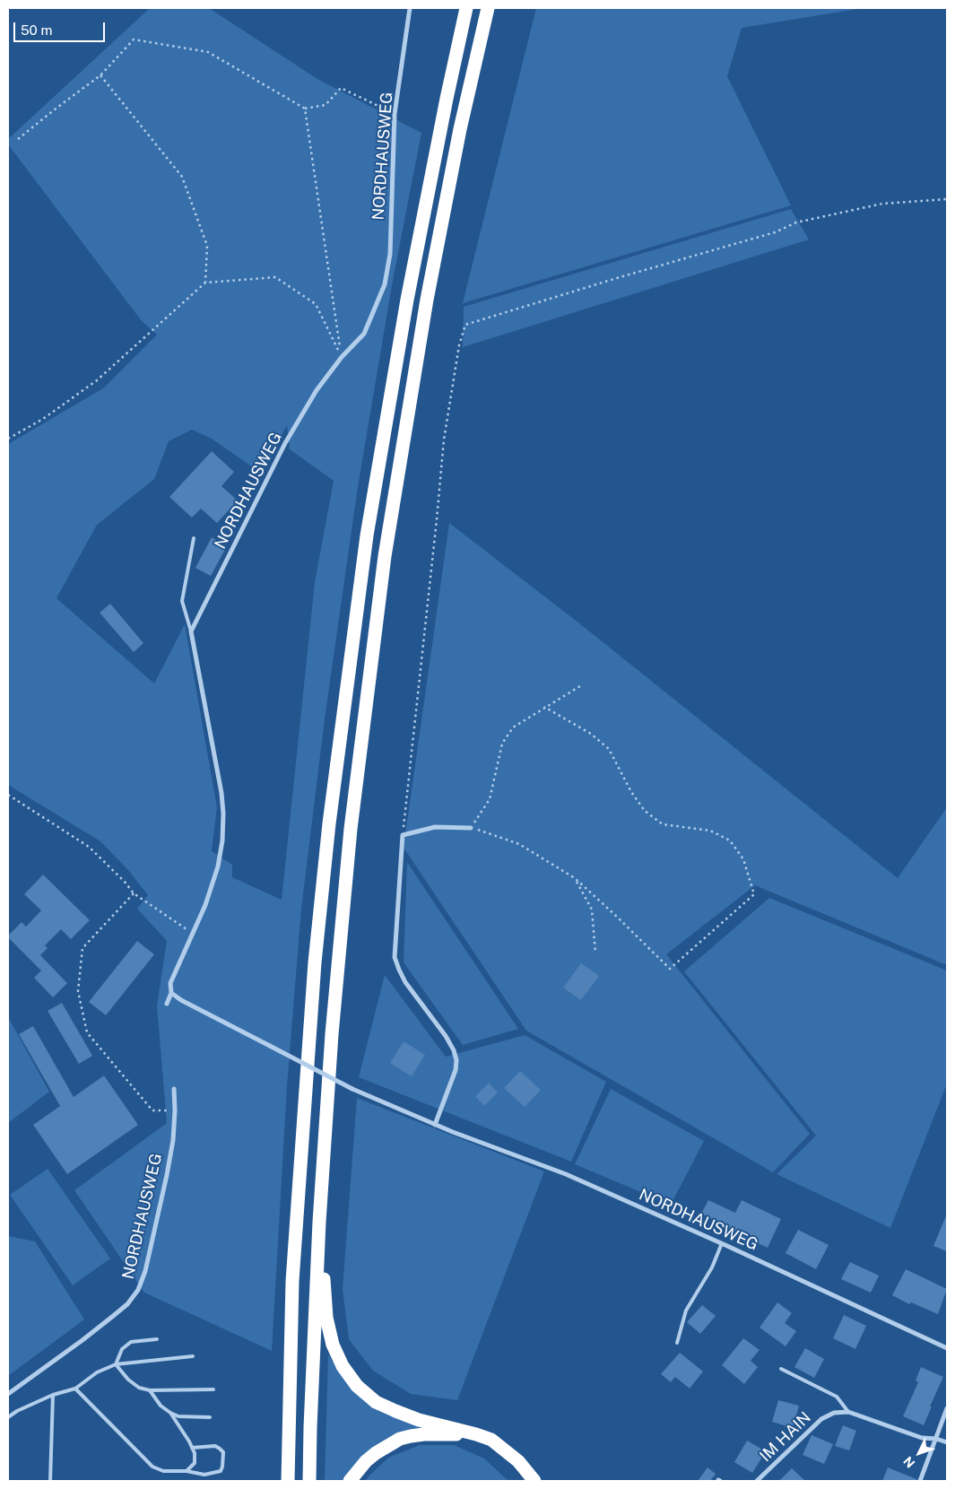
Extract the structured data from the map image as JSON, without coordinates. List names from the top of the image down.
{
  "streets": {
    "street": ["NORDHAUSWEG", "IM HAIN"]
  },
  "scale_bar": "50 m",
  "north": "bottom left"
}
